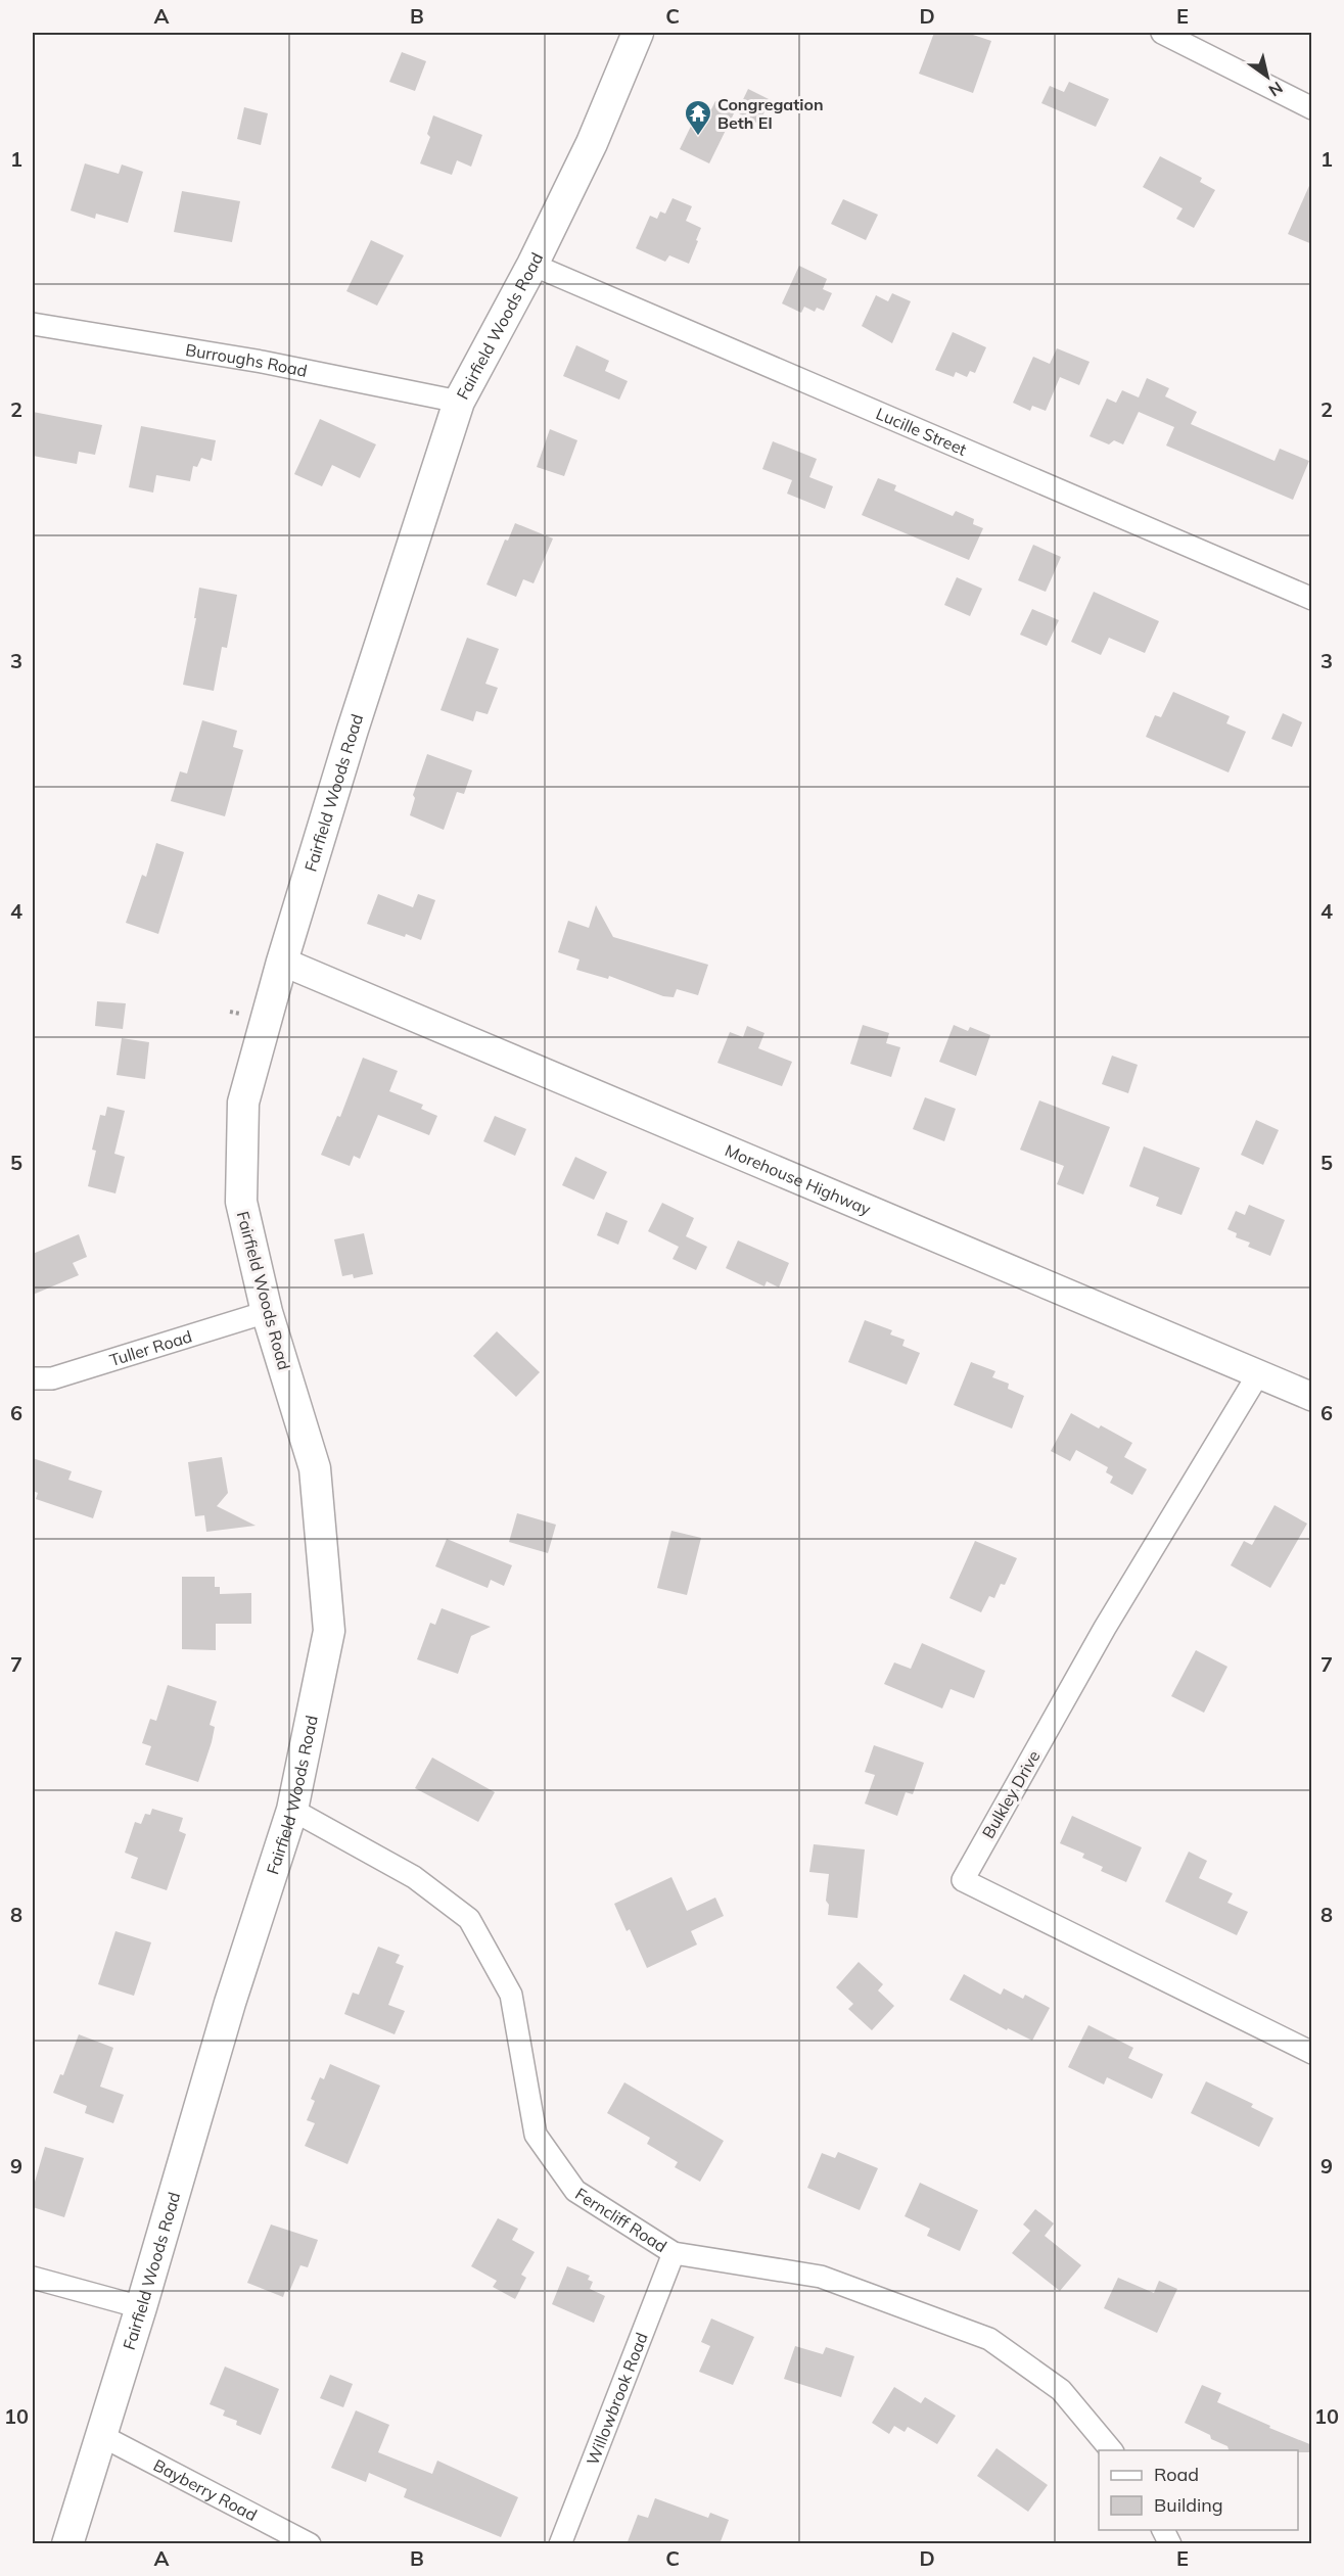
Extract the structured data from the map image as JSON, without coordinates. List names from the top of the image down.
{
  "streets": {
    "main road": ["Fairfield Woods Road"],
    "street": [
      "Burroughs Road",
      "Lucille Street",
      "Morehouse Highway",
      "Tuller Road",
      "Bulkley Drive",
      "Ferncliff Road",
      "Willowbrook Road",
      "Bayberry Road"
    ]
  },
  "crossings": [
    ["Fairfield Woods Road", "Burroughs Road"],
    ["Fairfield Woods Road", "Lucille Street"],
    ["Fairfield Woods Road", "Morehouse Highway"],
    ["Fairfield Woods Road", "Tuller Road"],
    ["Fairfield Woods Road", "Ferncliff Road"],
    ["Fairfield Woods Road", "Bayberry Road"],
    ["Morehouse Highway", "Bulkley Drive"],
    ["Ferncliff Road", "Willowbrook Road"]
  ],
  "places": {
    "temple": ["Congregation Beth El"]
  },
  "legend": ["Road", "Building"],
  "north": "bottom right",
  "grid": {
    "columns": [
      "A",
      "B",
      "C",
      "D",
      "E"
    ],
    "rows": [
      "1",
      "2",
      "3",
      "4",
      "5",
      "6",
      "7",
      "8",
      "9",
      "10"
    ]
  }
}
